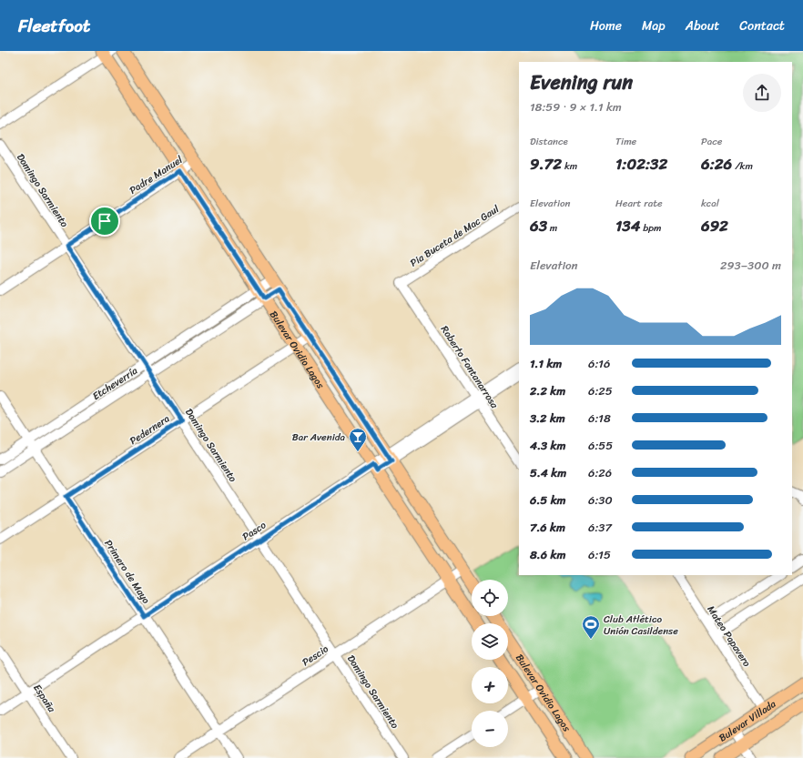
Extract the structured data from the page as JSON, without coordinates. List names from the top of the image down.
{
  "streets": {
    "main road": ["Bulevar Ovidio Lagos", "Bulevar Villada"],
    "street": [
      "Padre Manuel",
      "Domingo Sarmiento",
      "Pia Buceta de Mac Gaul",
      "Roberto Fontanarrosa",
      "Etcheverría",
      "Pedernera",
      "Pasco",
      "Primero de Mayo",
      "Mateo Papavero",
      "Pescio",
      "España"
    ]
  },
  "crossings": [
    ["Padre Manuel", "Domingo Sarmiento"],
    ["Padre Manuel", "Bulevar Ovidio Lagos"],
    ["Domingo Sarmiento", "Etcheverría"],
    ["Domingo Sarmiento", "Pedernera"],
    ["Domingo Sarmiento", "Pasco"],
    ["Domingo Sarmiento", "Pescio"],
    ["Pia Buceta de Mac Gaul", "Roberto Fontanarrosa"],
    ["Bulevar Ovidio Lagos", "Etcheverría"],
    ["Bulevar Ovidio Lagos", "Pedernera"],
    ["Bulevar Ovidio Lagos", "Pasco"],
    ["Bulevar Ovidio Lagos", "Pescio"],
    ["Roberto Fontanarrosa", "Pasco"],
    ["Etcheverría", "Primero de Mayo"],
    ["Pedernera", "Primero de Mayo"],
    ["Pasco", "Primero de Mayo"],
    ["Pasco", "España"],
    ["Primero de Mayo", "Pescio"],
    ["Mateo Papavero", "Bulevar Villada"]
  ],
  "places": {
    "bar": ["Bar Avenida"],
    "sports": ["Club Atlético Unión Casildense"]
  },
  "page": {
    "header": "Fleetfoot",
    "nav": [
      "Home",
      "Map",
      "About",
      "Contact"
    ],
    "heading": ["Evening run", "18:59 · 9 × 1.1 km"],
    "stats": [
      ["Distance", "9.72 km"],
      ["Time", "1:02:32"],
      ["Pace", "6:26 /km"],
      ["Elevation", "63 m"],
      ["Heart rate", "134 bpm"],
      ["kcal", "692"]
    ],
    "chart": ["Elevation", "293–300 m"],
    "list": [
      {
        "name": "1.1 km",
        "note": "6:16"
      },
      {
        "name": "2.2 km",
        "note": "6:25"
      },
      {
        "name": "3.2 km",
        "note": "6:18"
      },
      {
        "name": "4.3 km",
        "note": "6:55"
      },
      {
        "name": "5.4 km",
        "note": "6:26"
      },
      {
        "name": "6.5 km",
        "note": "6:30"
      },
      {
        "name": "7.6 km",
        "note": "6:37"
      },
      {
        "name": "8.6 km",
        "note": "6:15"
      }
    ],
    "map_buttons": ["+", "−"]
  }
}
